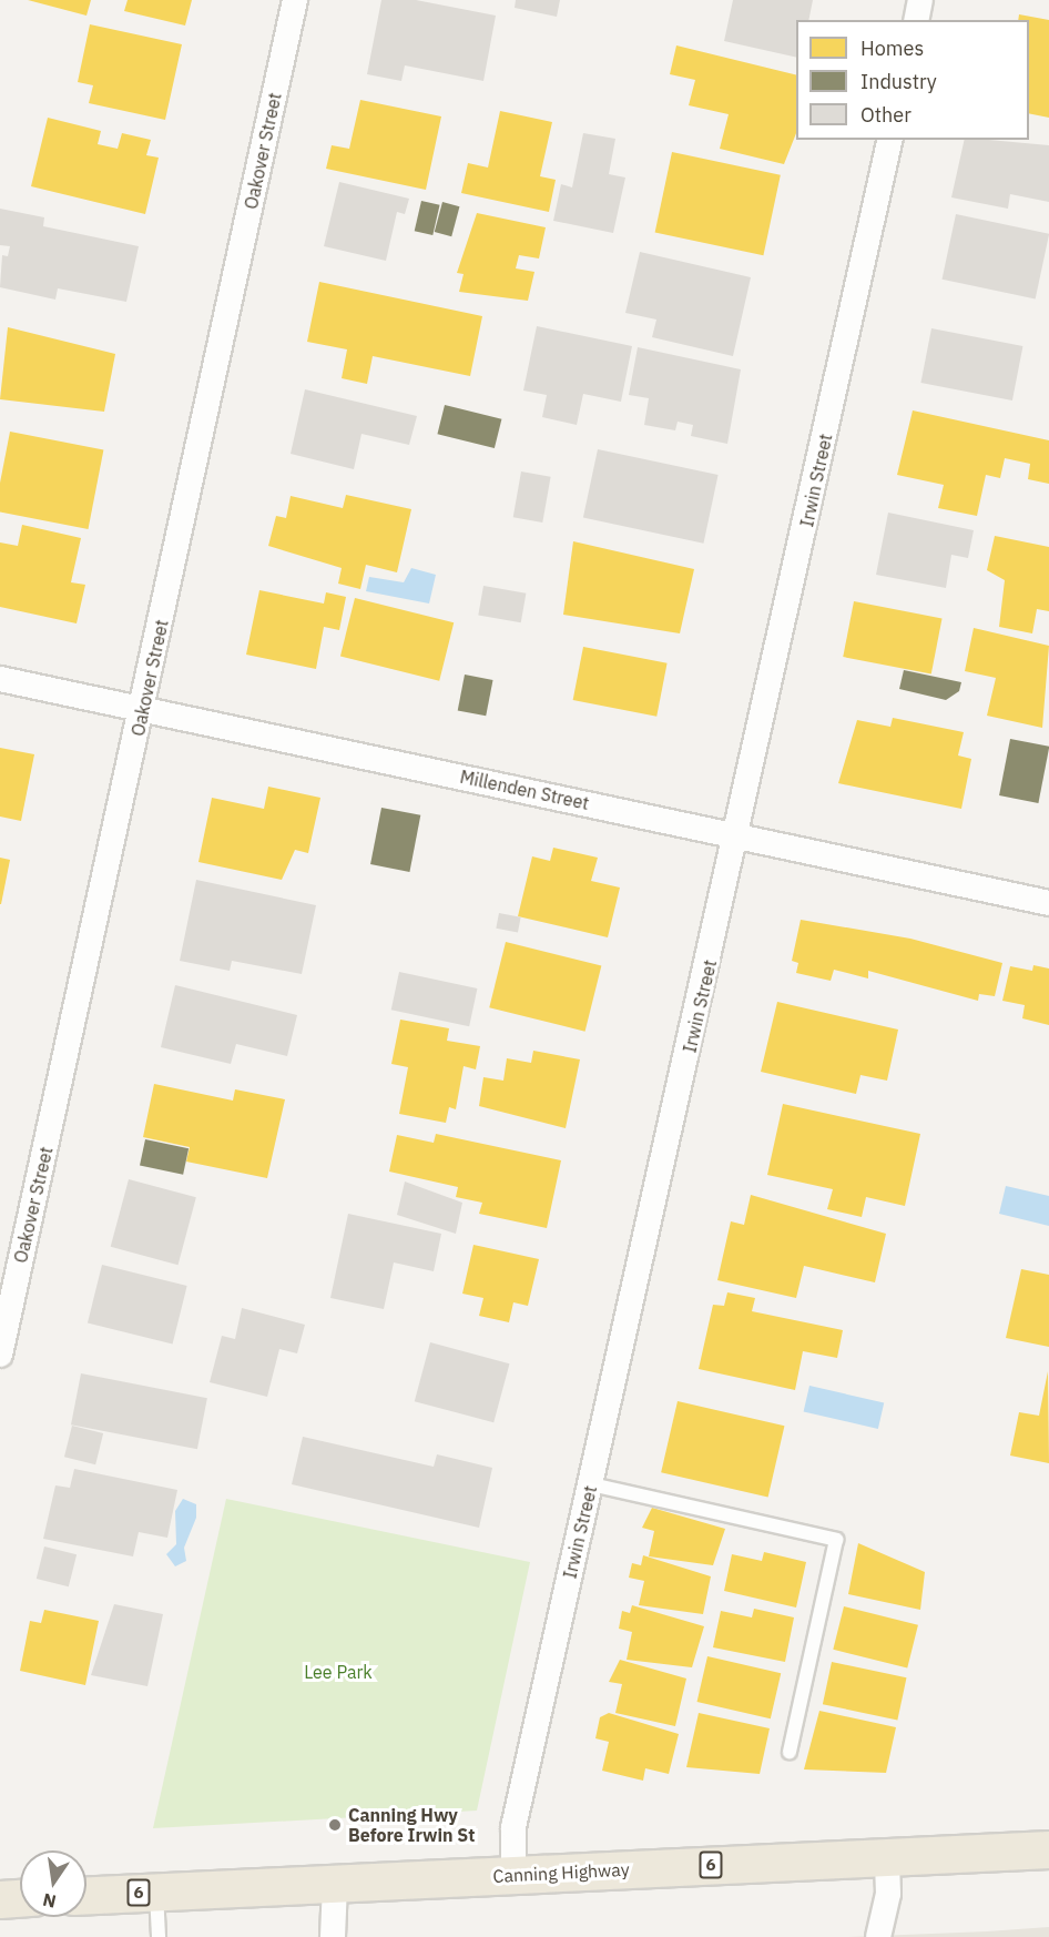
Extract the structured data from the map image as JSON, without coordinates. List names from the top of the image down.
{
  "streets": {
    "highway": ["6", "Canning Highway"],
    "street": ["Oakover Street", "Irwin Street", "Millenden Street"]
  },
  "crossings": [
    ["Oakover Street", "Millenden Street"],
    ["Irwin Street", "Millenden Street"],
    ["Irwin Street", "Canning Highway"]
  ],
  "parks": ["Lee Park"],
  "places": ["Canning Hwy Before Irwin St"],
  "legend": ["Homes", "Industry", "Other"],
  "north": "bottom"
}
